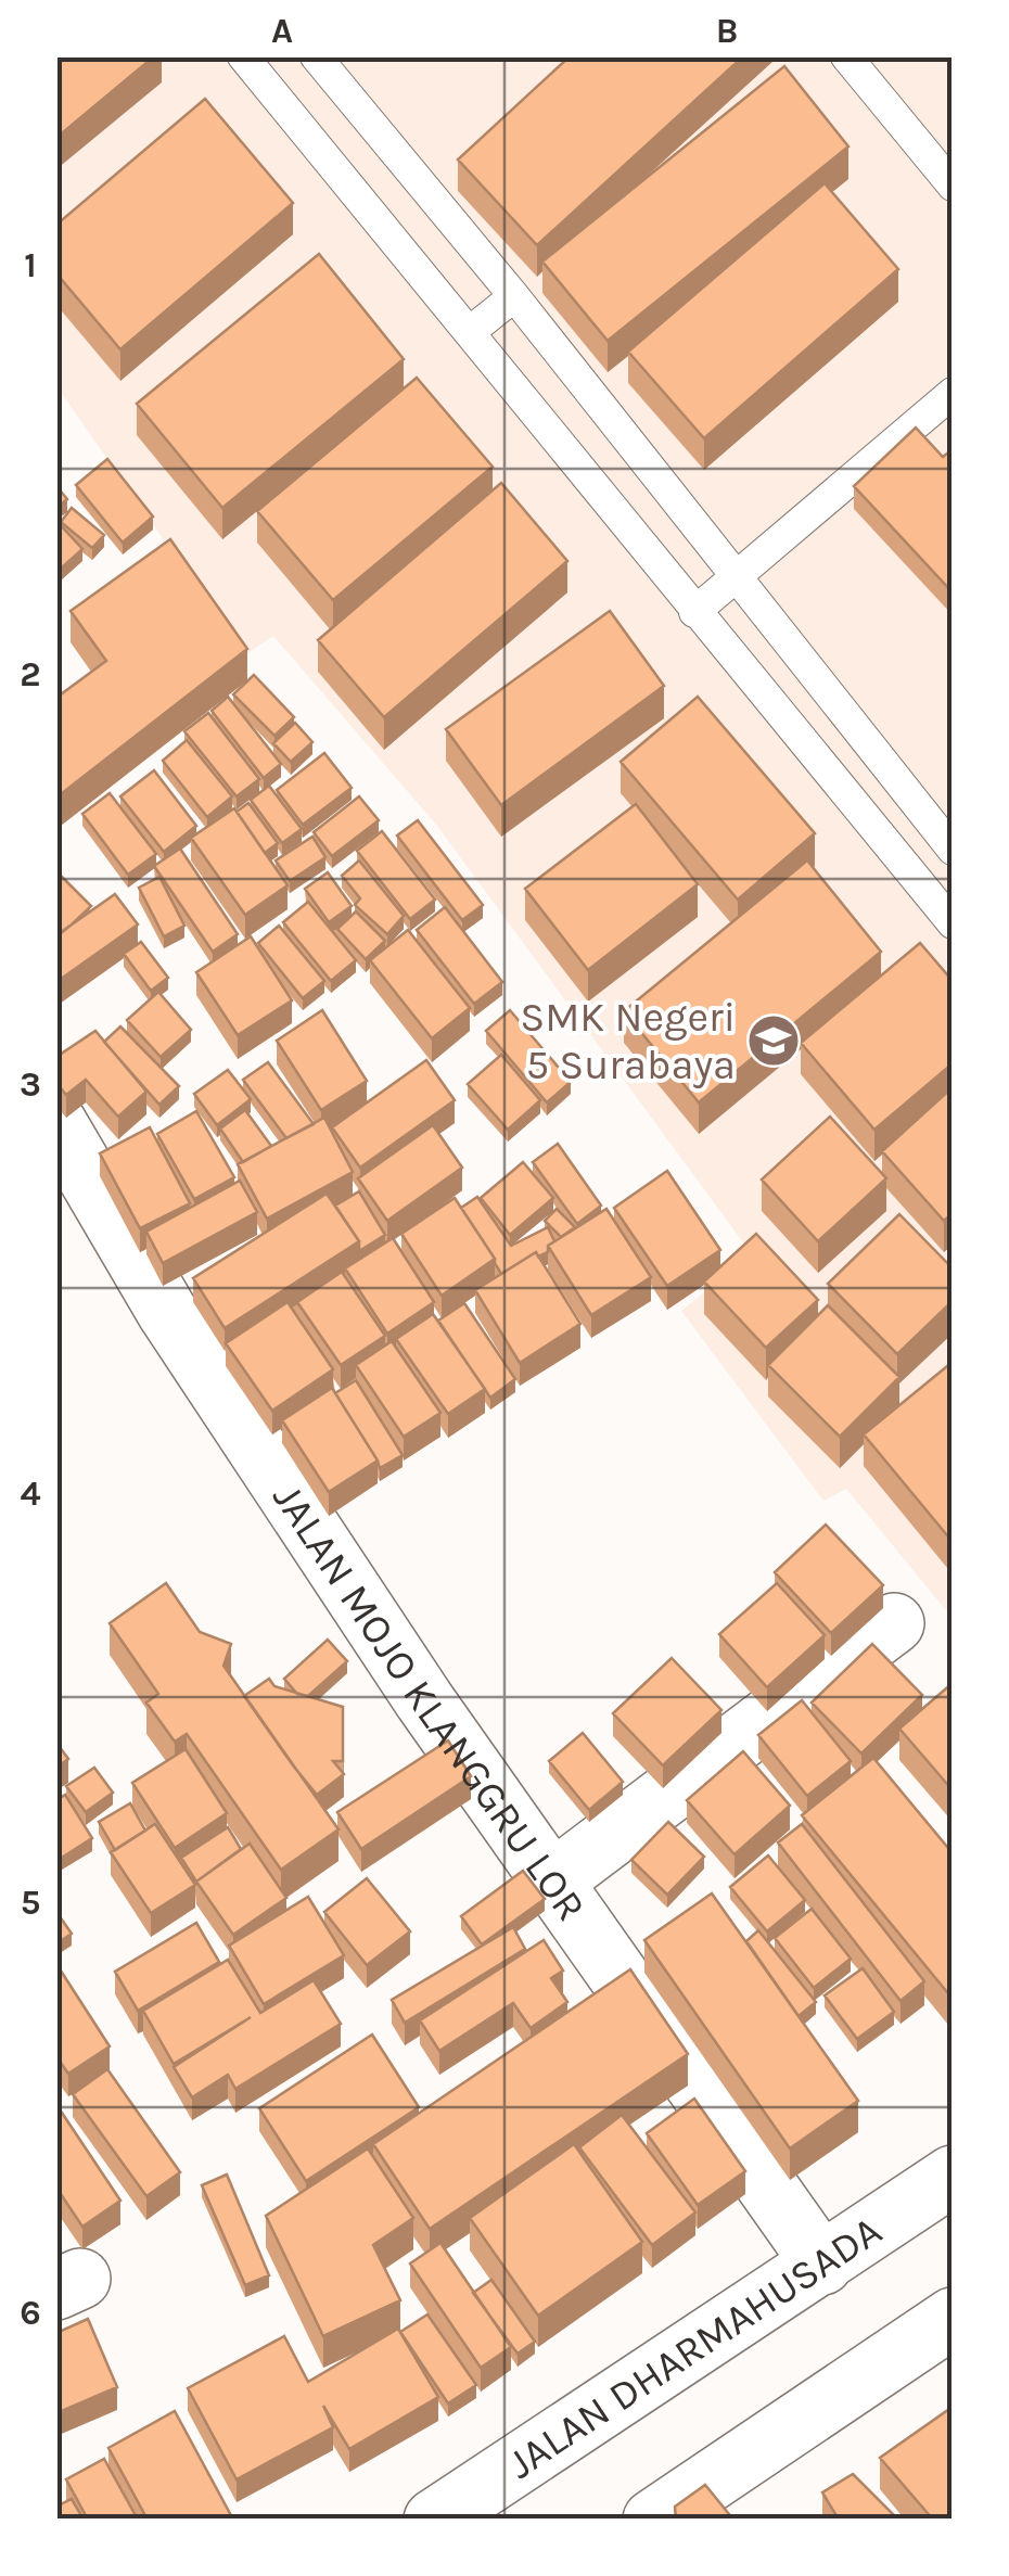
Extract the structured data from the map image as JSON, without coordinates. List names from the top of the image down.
{
  "streets": {
    "street": ["JALAN MOJO KLANGGRU LOR", "JALAN DHARMAHUSADA"]
  },
  "crossings": [
    ["JALAN MOJO KLANGGRU LOR", "JALAN DHARMAHUSADA"]
  ],
  "places": {
    "school or university": ["SMK Negeri 5 Surabaya"]
  },
  "grid": {
    "columns": ["A", "B"],
    "rows": [
      "1",
      "2",
      "3",
      "4",
      "5",
      "6"
    ]
  }
}
